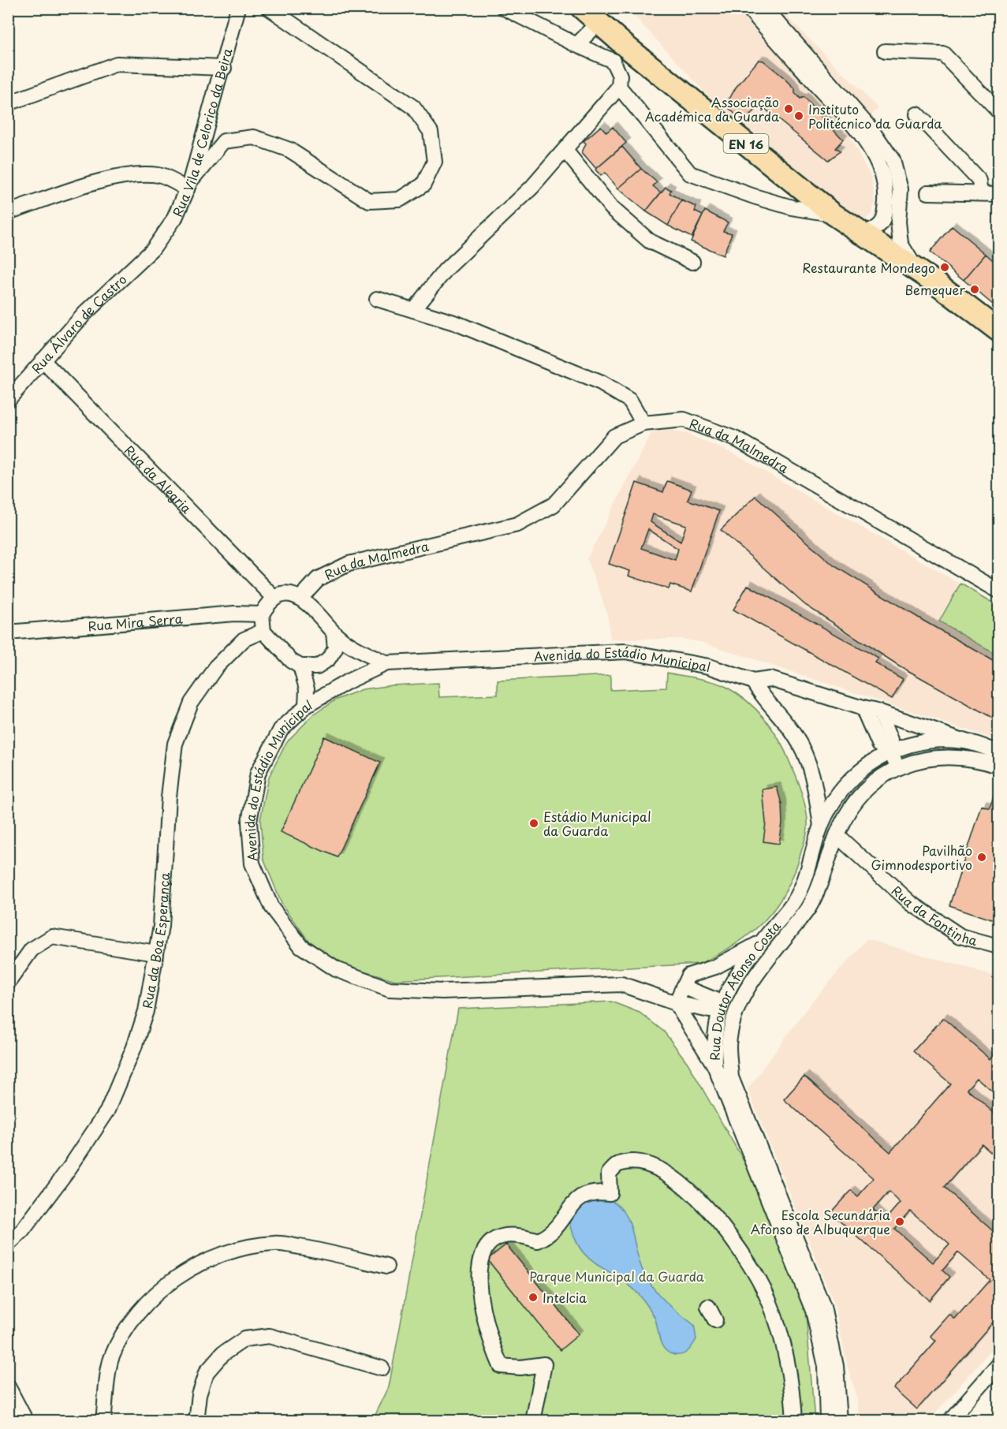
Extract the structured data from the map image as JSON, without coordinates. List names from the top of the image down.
{
  "streets": {
    "main road": ["EN 16"],
    "street": [
      "Rua Vila de Celorico da Beira",
      "Rua Álvaro de Castro",
      "Rua da Malmedra",
      "Rua da Alegria",
      "Rua Mira Serra",
      "Avenida do Estádio Municipal",
      "Rua da Fontinha",
      "Rua da Boa Esperança",
      "Rua Doutor Afonso Costa"
    ]
  },
  "crossings": [
    ["Rua Vila de Celorico da Beira", "Rua Álvaro de Castro"],
    ["Rua Álvaro de Castro", "Rua da Alegria"],
    ["Rua da Malmedra", "Rua da Alegria"],
    ["Rua da Malmedra", "Rua Mira Serra"],
    ["Rua da Malmedra", "Rua da Boa Esperança"],
    ["Rua da Alegria", "Rua Mira Serra"],
    ["Rua da Alegria", "Rua da Boa Esperança"],
    ["Rua Mira Serra", "Rua da Boa Esperança"],
    ["Avenida do Estádio Municipal", "Rua Doutor Afonso Costa"],
    ["Rua da Fontinha", "Rua Doutor Afonso Costa"]
  ],
  "parks": ["Parque Municipal da Guarda"],
  "places": [
    "Associação Académica da Guarda",
    "Instituto Politécnico da Guarda",
    "Restaurante Mondego",
    "Bemequer",
    "Estádio Municipal da Guarda",
    "Pavilhão Gimnodesportivo",
    "Escola Secundária Afonso de Albuquerque",
    "Intelcia"
  ]
}
